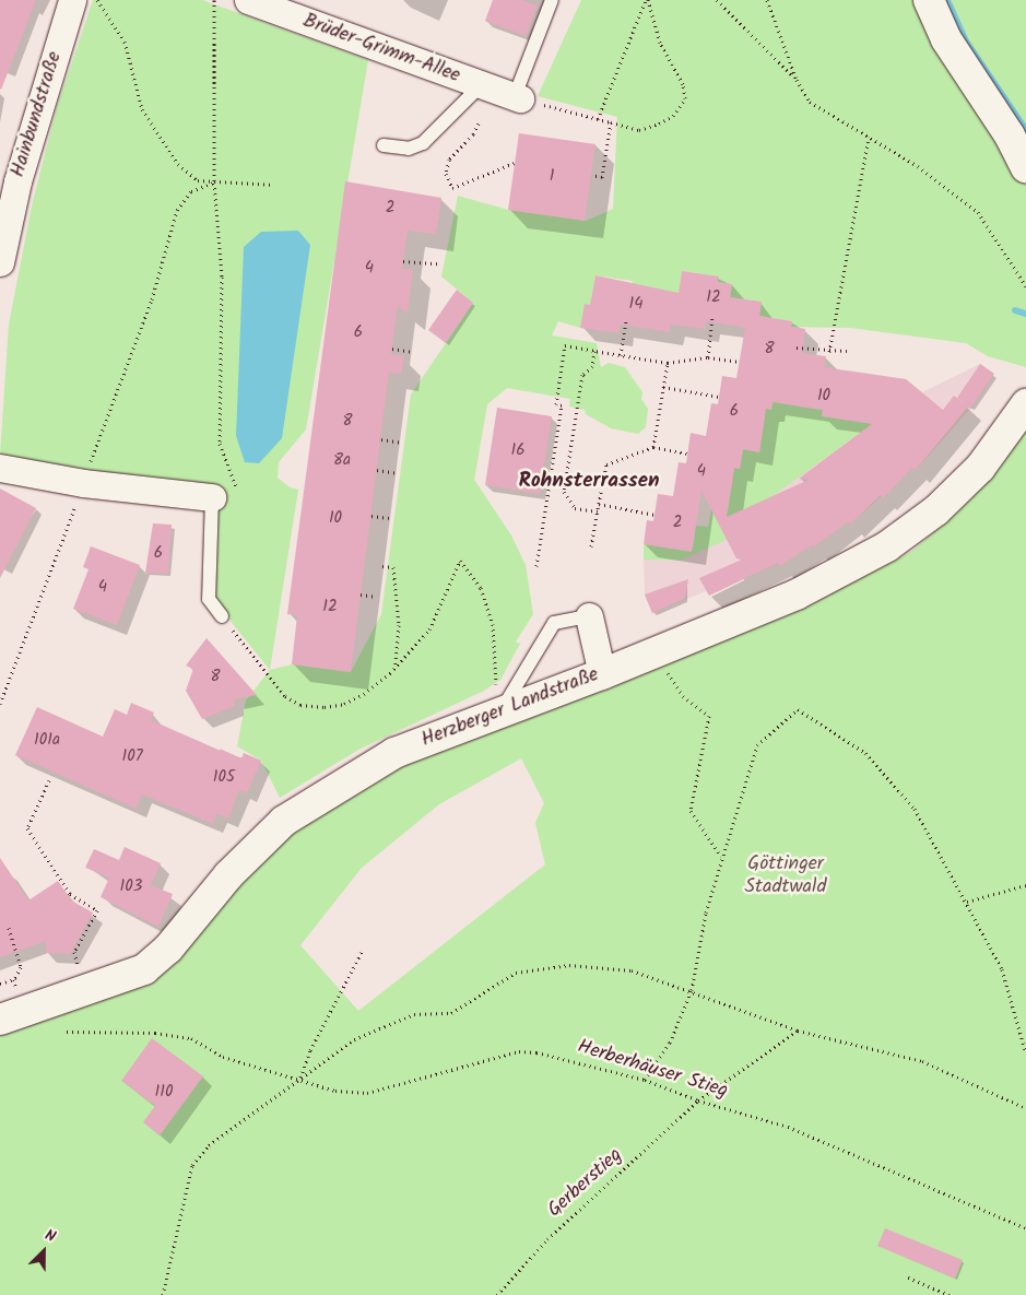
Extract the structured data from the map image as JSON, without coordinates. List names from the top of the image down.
{
  "streets": {
    "street": ["Brüder-Grimm-Allee", "Hainbundstraße", "Herzberger Landstraße"],
    "path": ["Herberhäuser Stieg", "Gerberstieg"]
  },
  "crossings": [
    ["Herberhäuser Stieg", "Gerberstieg"]
  ],
  "districts": ["Rohnsterrassen"],
  "parks": ["Göttinger Stadtwald"],
  "house_numbers": [
    "1",
    "2",
    "4",
    "12",
    "14",
    "6",
    "8",
    "10",
    "6",
    "8",
    "16",
    "8a",
    "4",
    "10",
    "2",
    "6",
    "4",
    "12",
    "8",
    "101a",
    "107",
    "105",
    "103",
    "110"
  ],
  "north": "top right"
}
